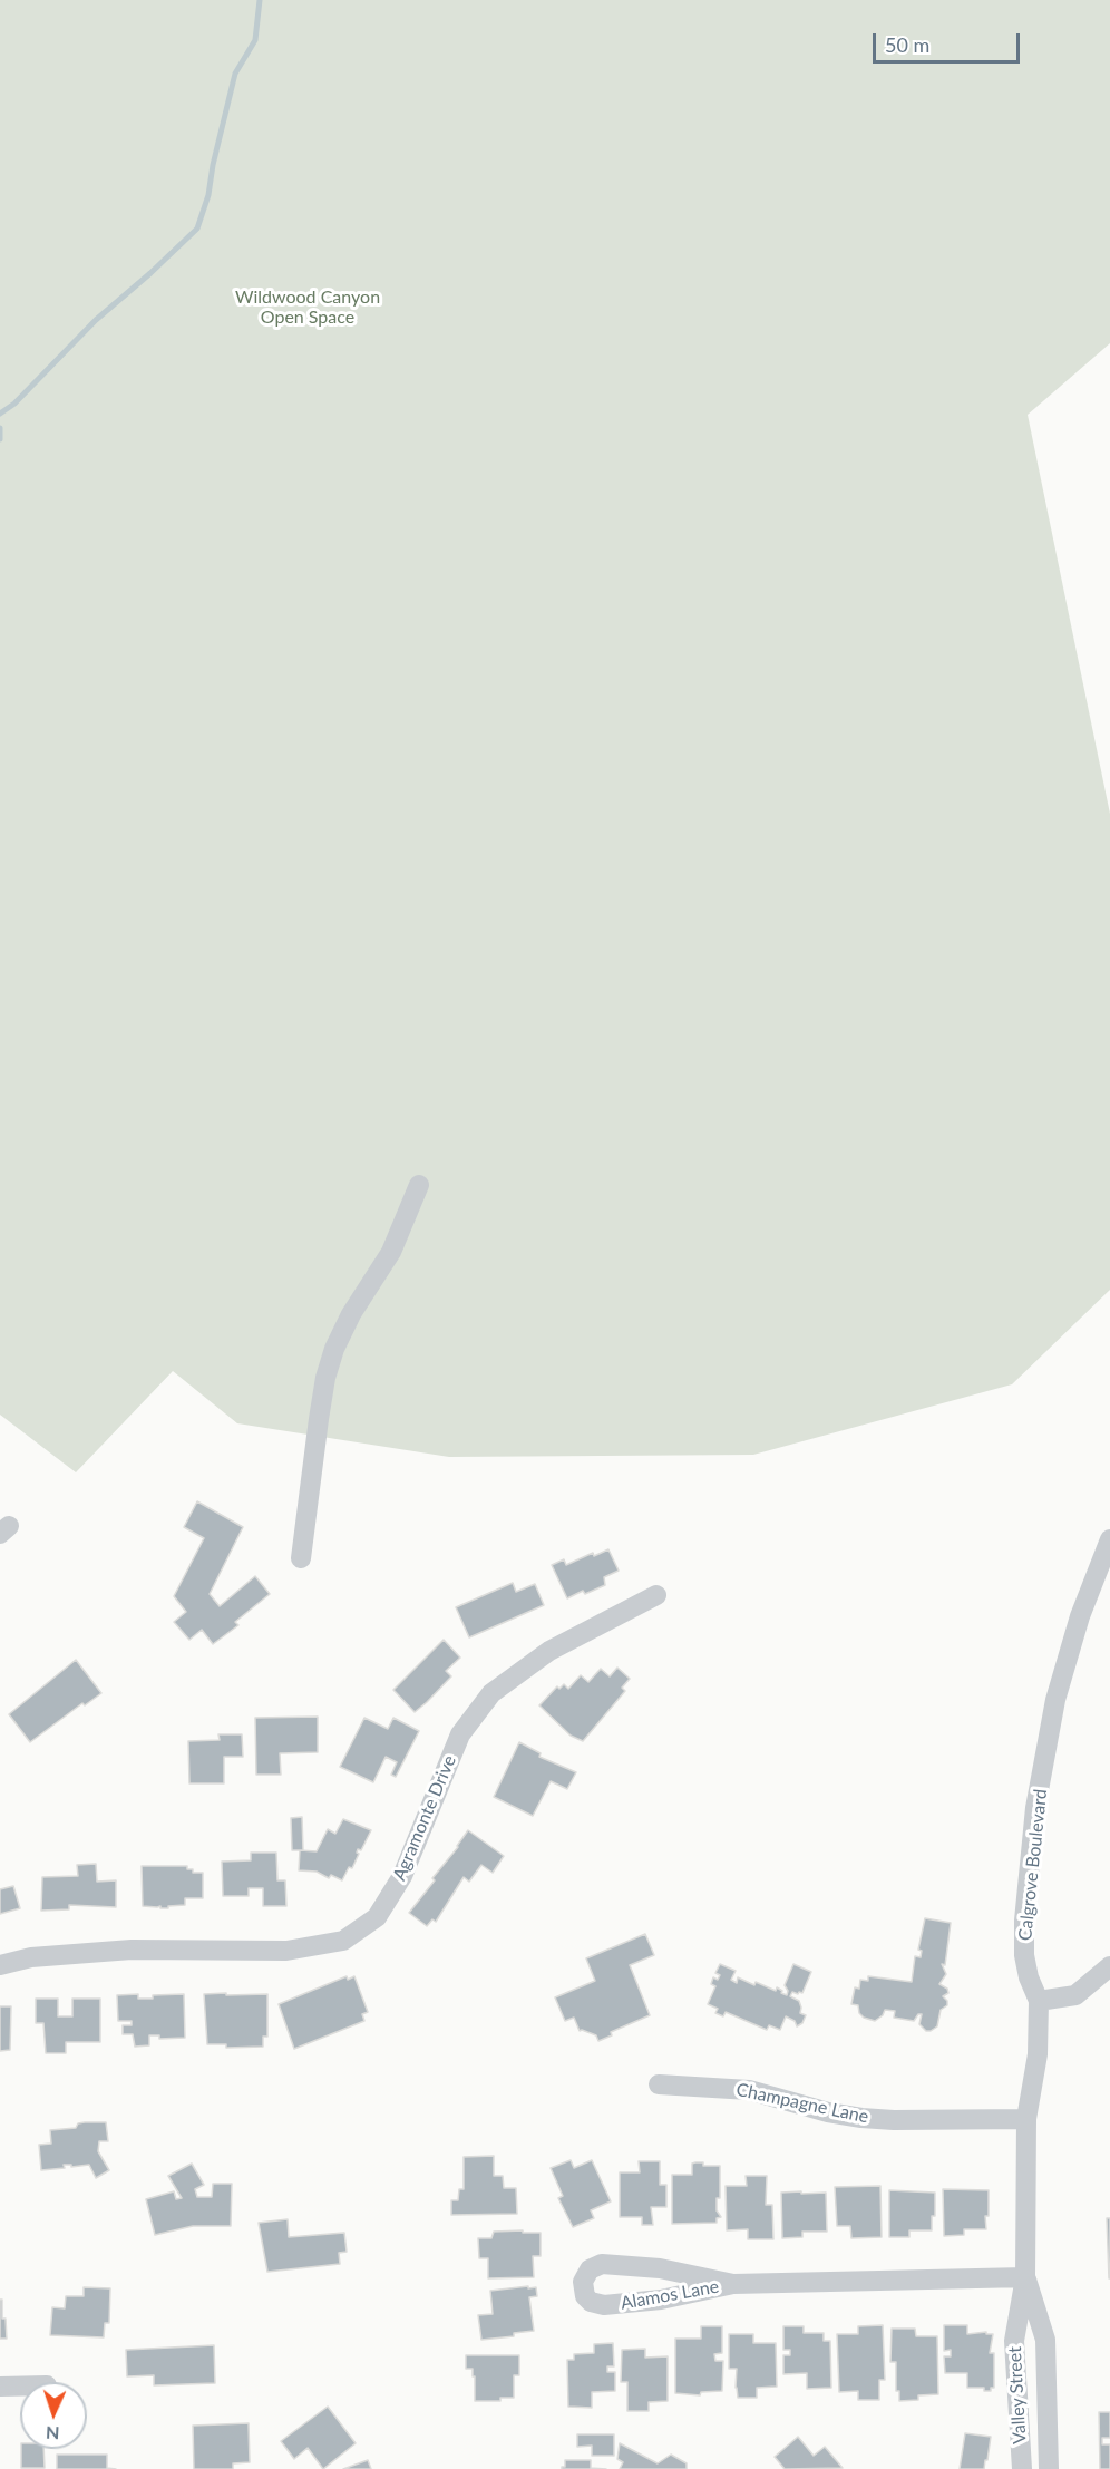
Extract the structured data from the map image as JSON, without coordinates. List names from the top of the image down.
{
  "streets": {
    "street": [
      "Agramonte Drive",
      "Calgrove Boulevard",
      "Champagne Lane",
      "Alamos Lane",
      "Valley Street"
    ]
  },
  "crossings": [
    ["Calgrove Boulevard", "Champagne Lane"],
    ["Calgrove Boulevard", "Alamos Lane"],
    ["Calgrove Boulevard", "Valley Street"],
    ["Alamos Lane", "Valley Street"]
  ],
  "parks": ["Wildwood Canyon Open Space"],
  "scale_bar": "50 m",
  "north": "bottom"
}
